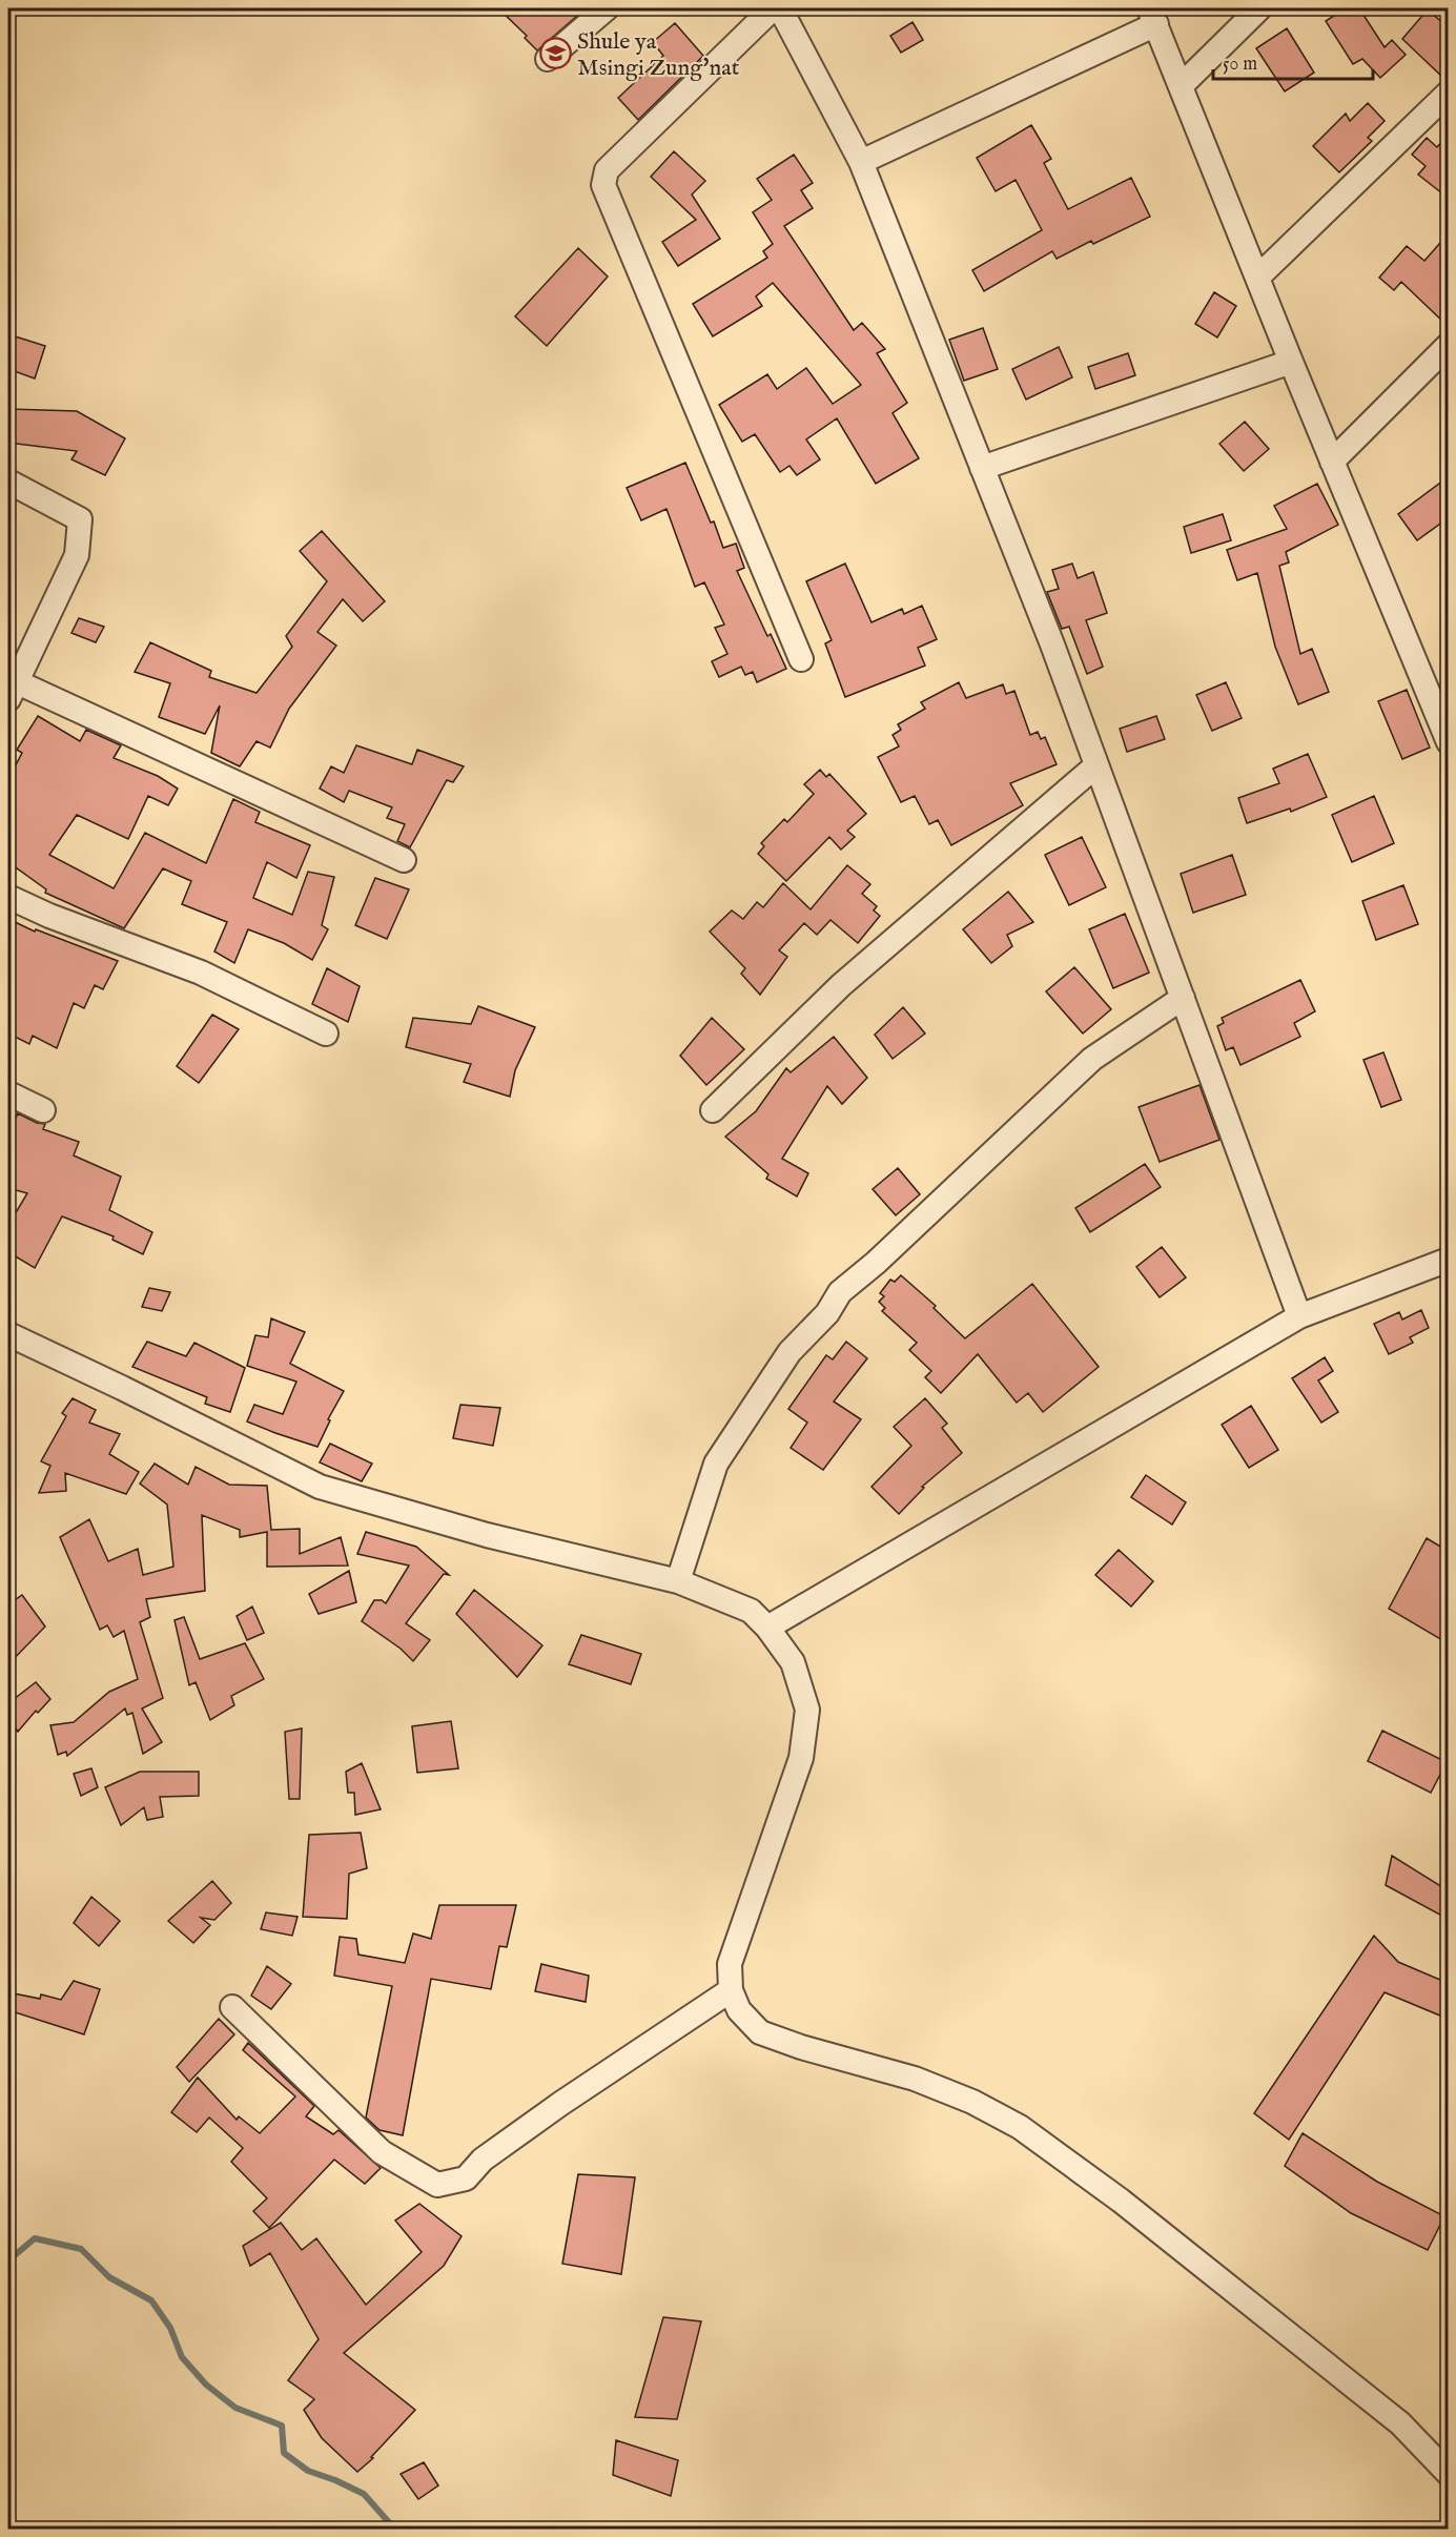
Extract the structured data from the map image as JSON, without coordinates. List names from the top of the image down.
{
  "places": {
    "school or university": ["Shule ya Msingi Zung'nat"]
  },
  "scale_bar": "50 m"
}
